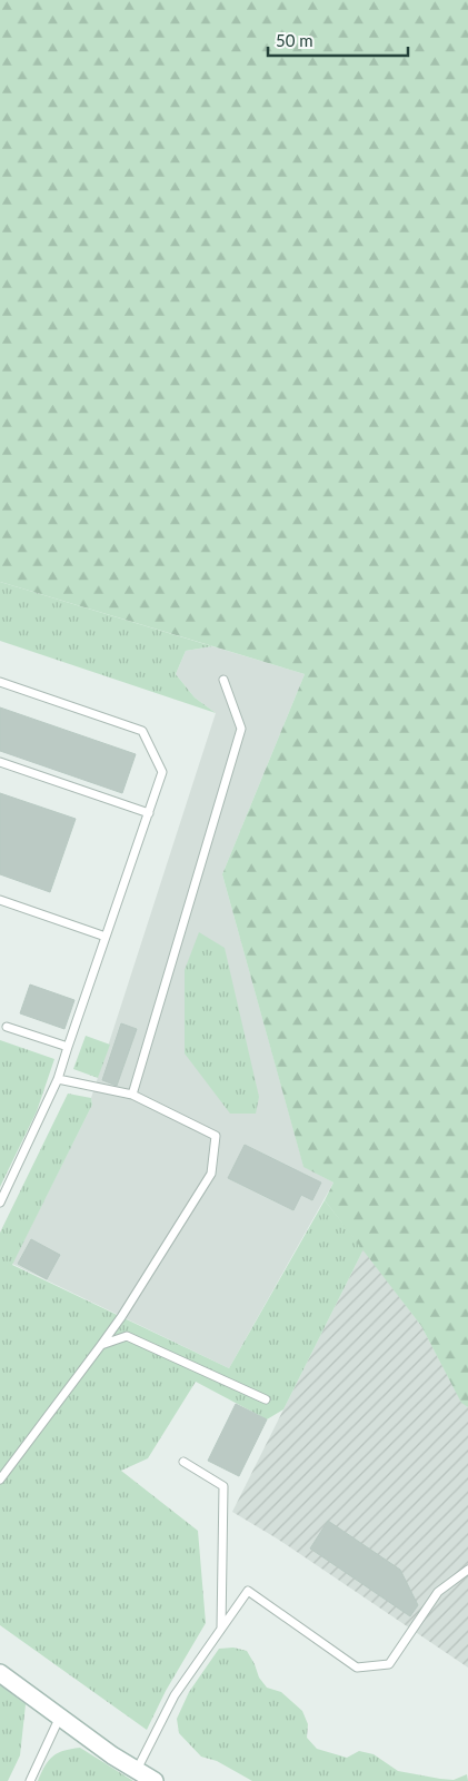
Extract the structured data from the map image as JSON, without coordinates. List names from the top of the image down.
{
  "scale_bar": "50 m"
}
